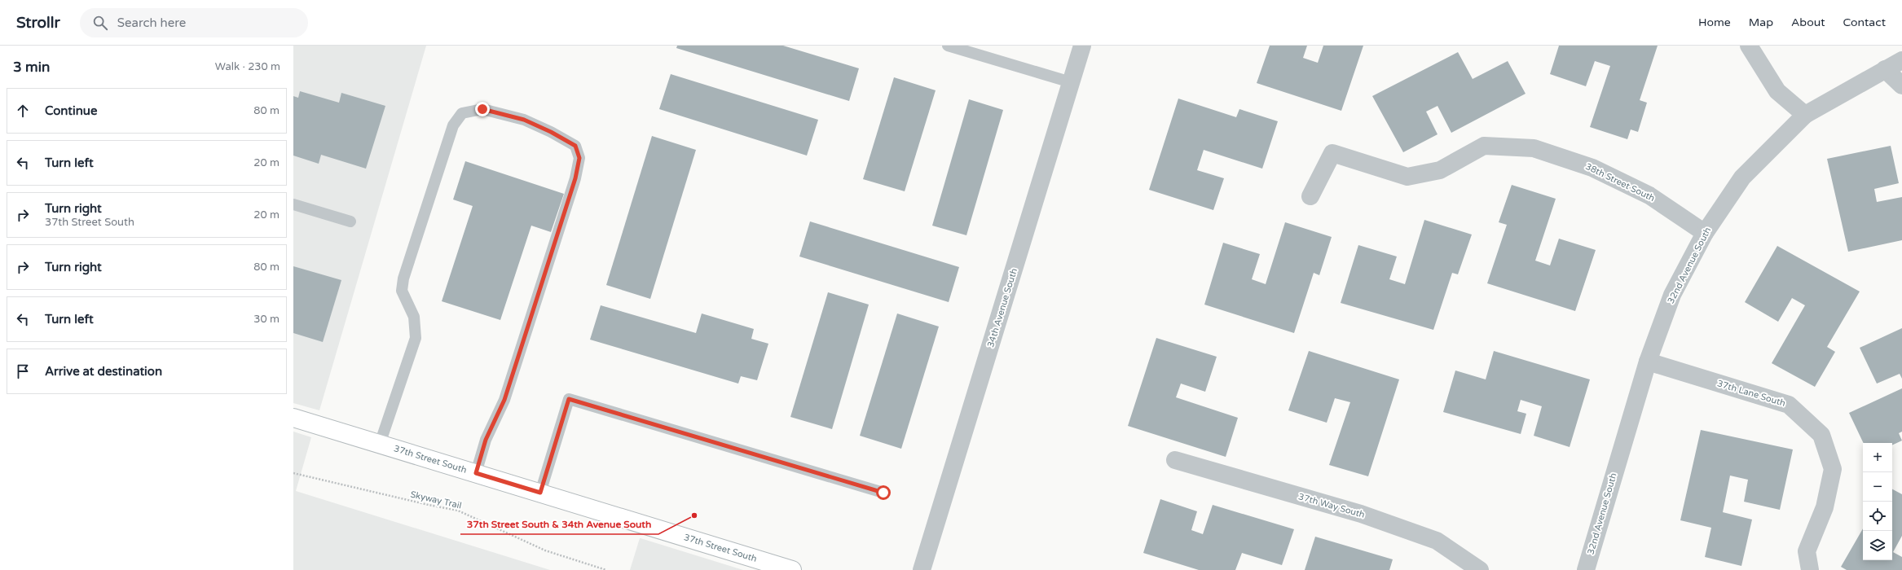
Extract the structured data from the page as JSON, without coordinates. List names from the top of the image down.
{
  "streets": {
    "street": [
      "38th Street South",
      "32nd Avenue South",
      "34th Avenue South",
      "37th Lane South",
      "37th Street South",
      "37th Way South"
    ],
    "path": ["Skyway Trail"]
  },
  "crossings": [
    ["38th Street South", "32nd Avenue South"],
    ["32nd Avenue South", "37th Lane South"]
  ],
  "places": ["37th Street South & 34th Avenue South"],
  "page": {
    "header": "Strollr",
    "search": "Search here",
    "nav": [
      "Home",
      "Map",
      "About",
      "Contact"
    ],
    "heading": ["3 min", "Walk · 230 m"],
    "list": [
      ["Continue", "80 m"],
      ["Turn left", "20 m"],
      ["Turn right", "37th Street South", "20 m"],
      ["Turn right", "80 m"],
      ["Turn left", "30 m"],
      "Arrive at destination"
    ],
    "map_buttons": ["+", "−"]
  }
}
